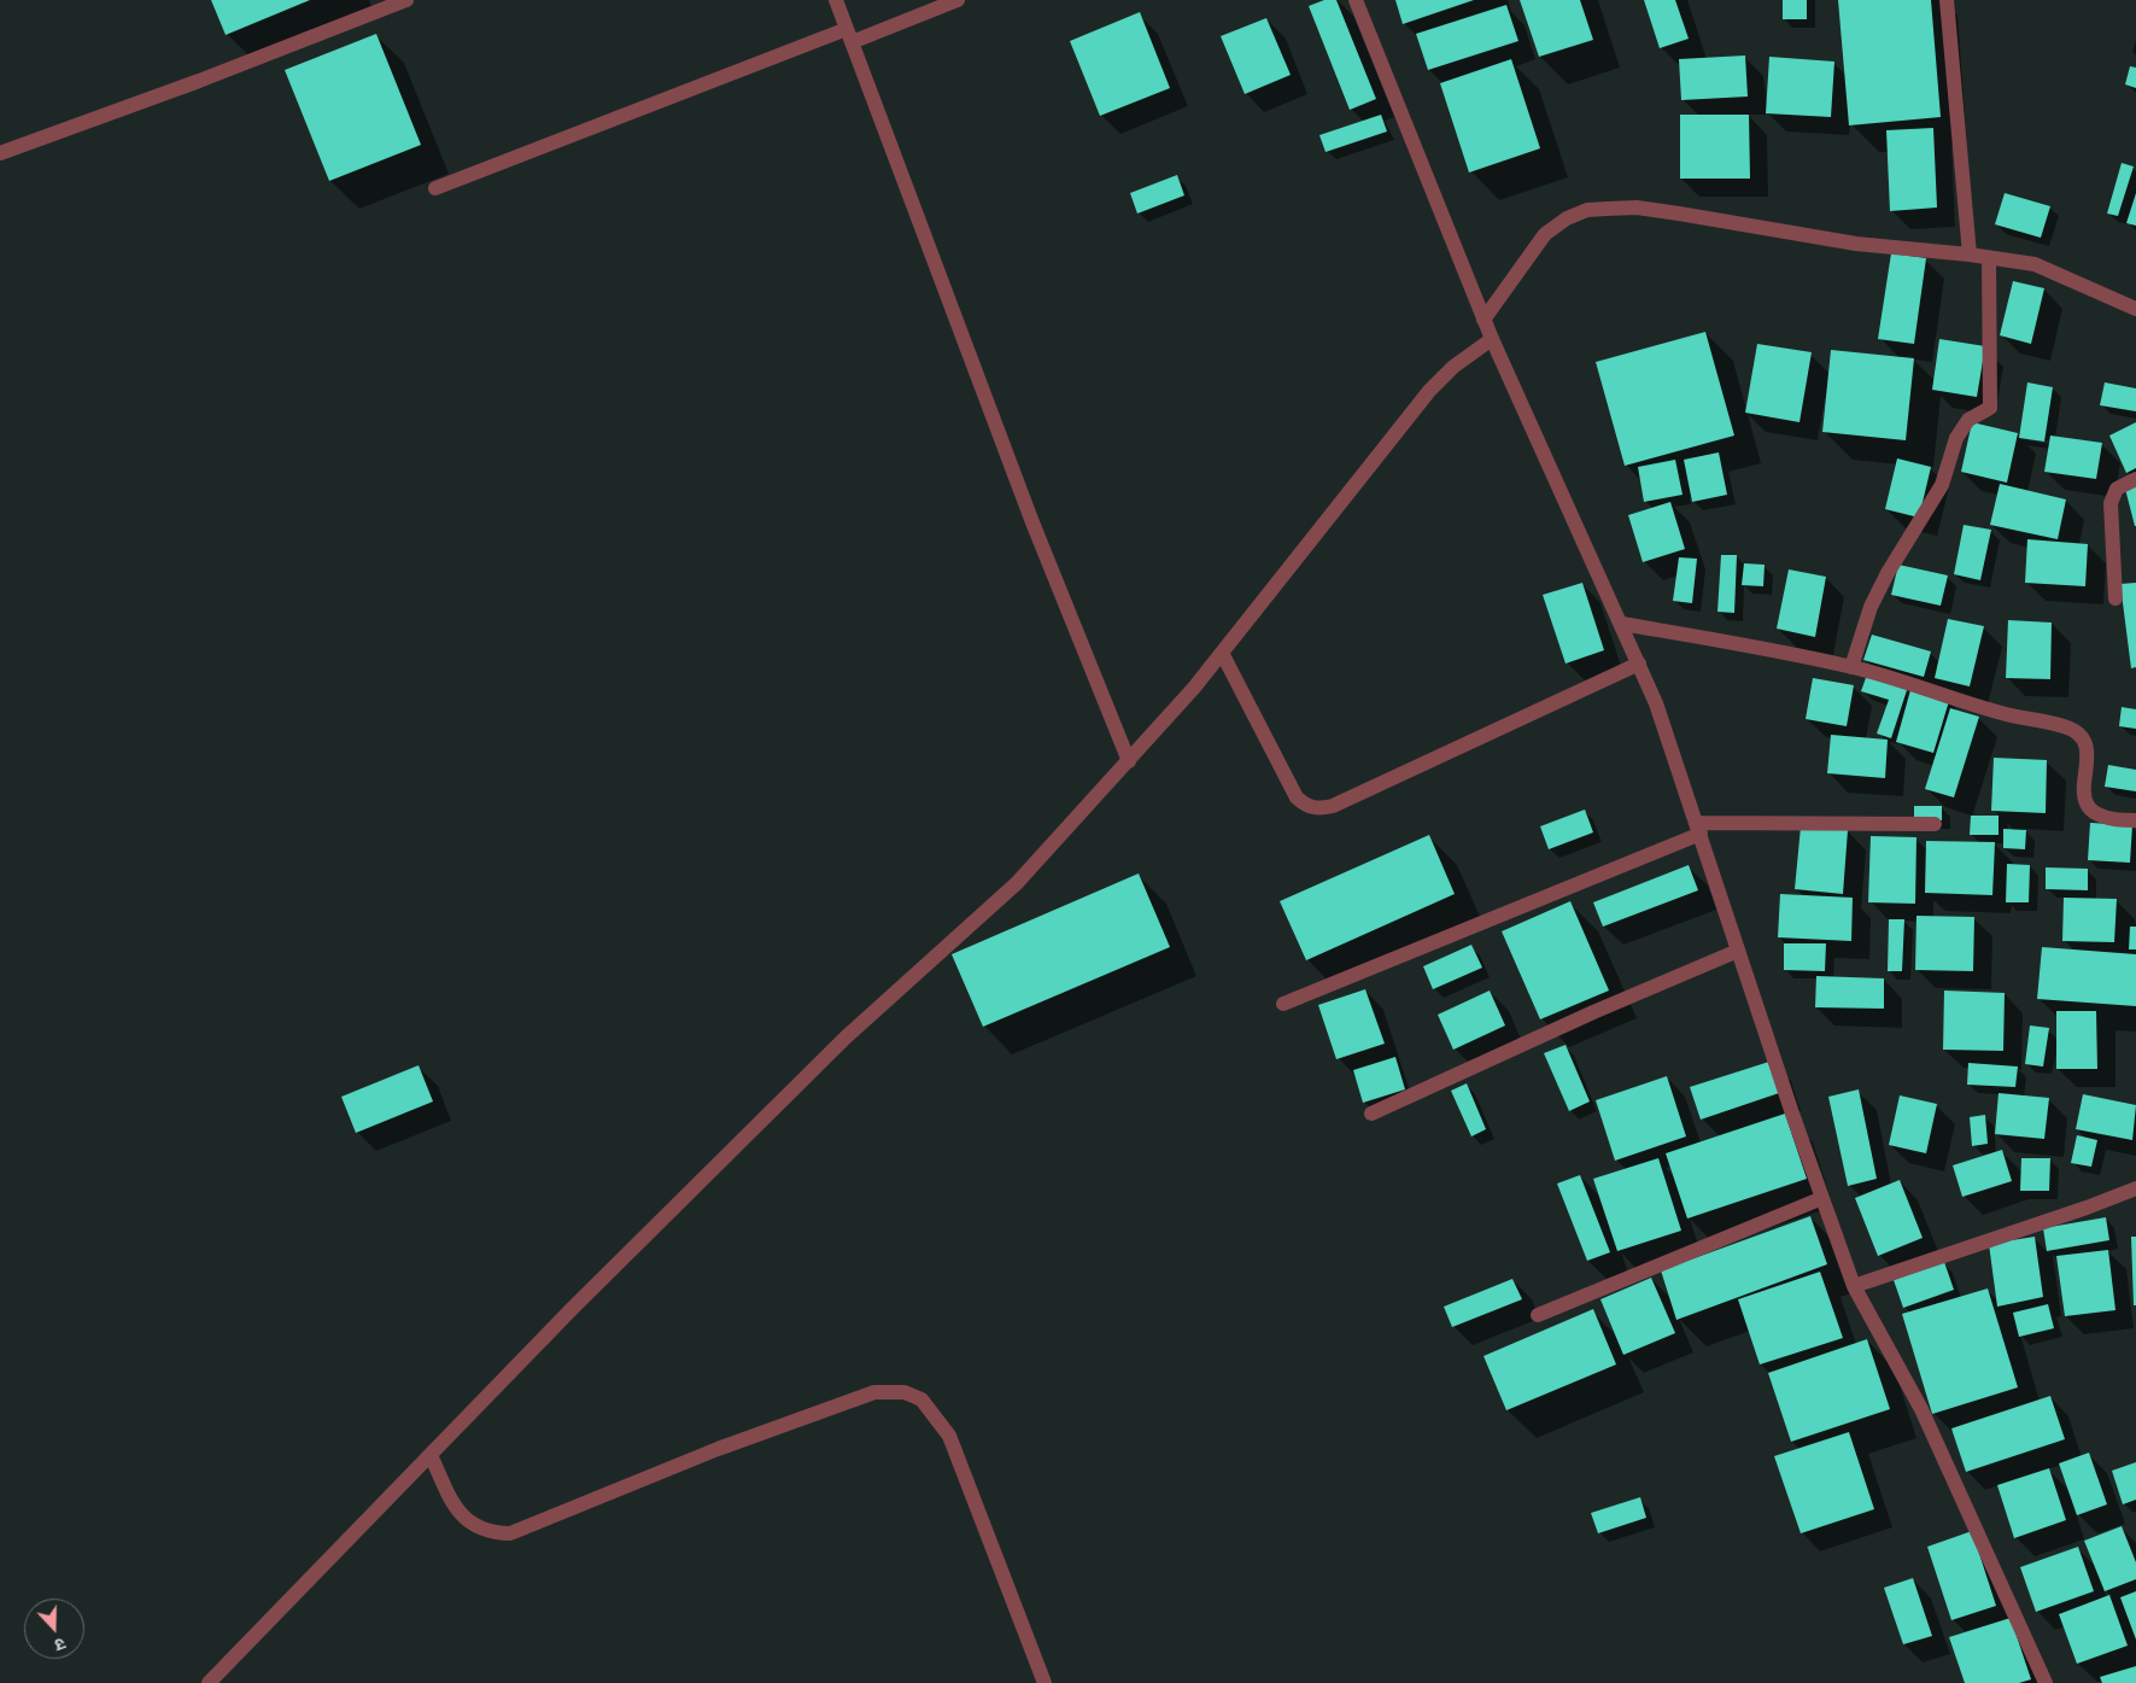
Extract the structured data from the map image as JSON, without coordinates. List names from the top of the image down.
{
  "north": "bottom"
}
